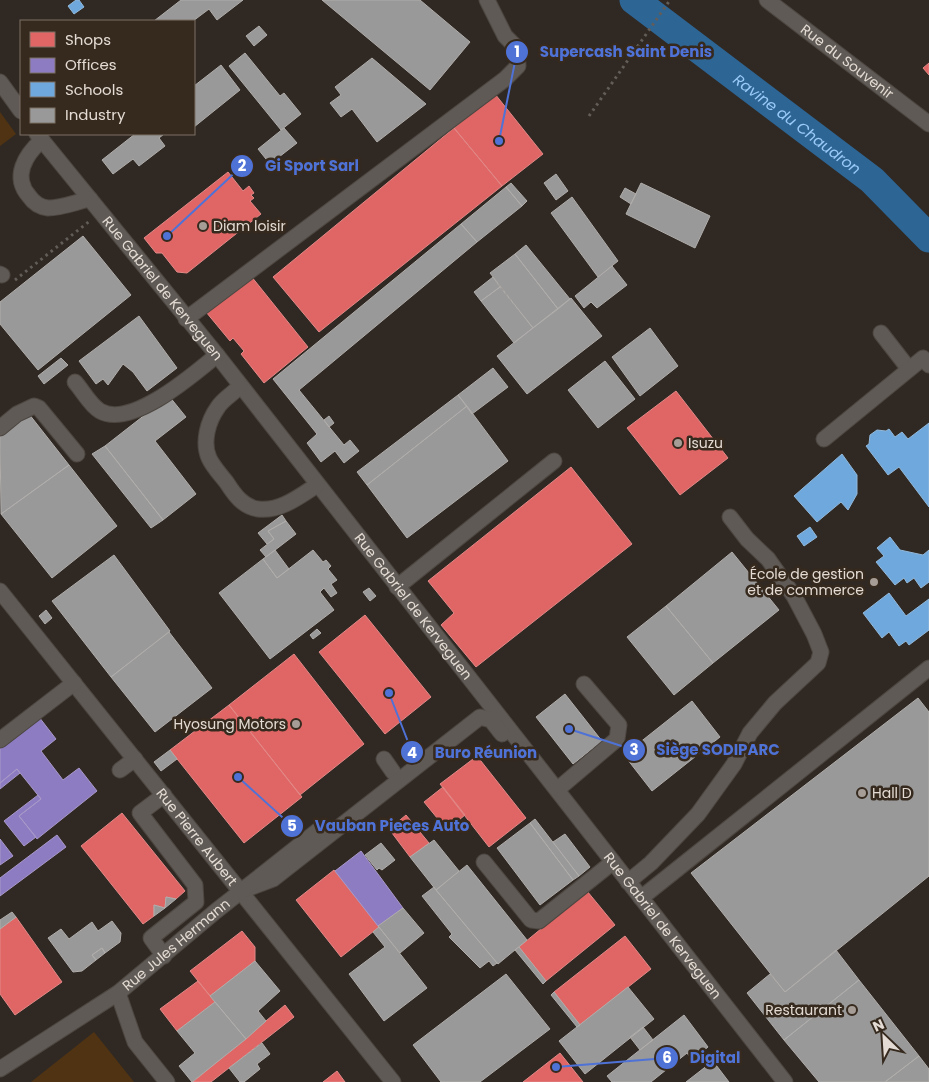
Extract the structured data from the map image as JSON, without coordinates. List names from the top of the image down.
{
  "streets": {
    "street": [
      "Rue du Souvenir",
      "Rue Gabriel de Kerveguen",
      "Rue Pierre Aubert",
      "Rue Jules Hermann"
    ]
  },
  "crossings": [
    ["Rue Gabriel de Kerveguen", "Rue Jules Hermann"],
    ["Rue Pierre Aubert", "Rue Jules Hermann"]
  ],
  "water": ["Ravine du Chaudron"],
  "places": [
    "Supercash Saint Denis",
    "Diam loisir",
    "Gi Sport Sarl",
    "Isuzu",
    "École de gestion et de commerce",
    "Buro Réunion",
    "Hyosung Motors",
    "Siège SODIPARC",
    "Vauban Pieces Auto",
    "Hall D",
    "Restaurant",
    "Digital"
  ],
  "legend": [
    "Shops",
    "Offices",
    "Schools",
    "Industry"
  ],
  "north": "top left"
}
